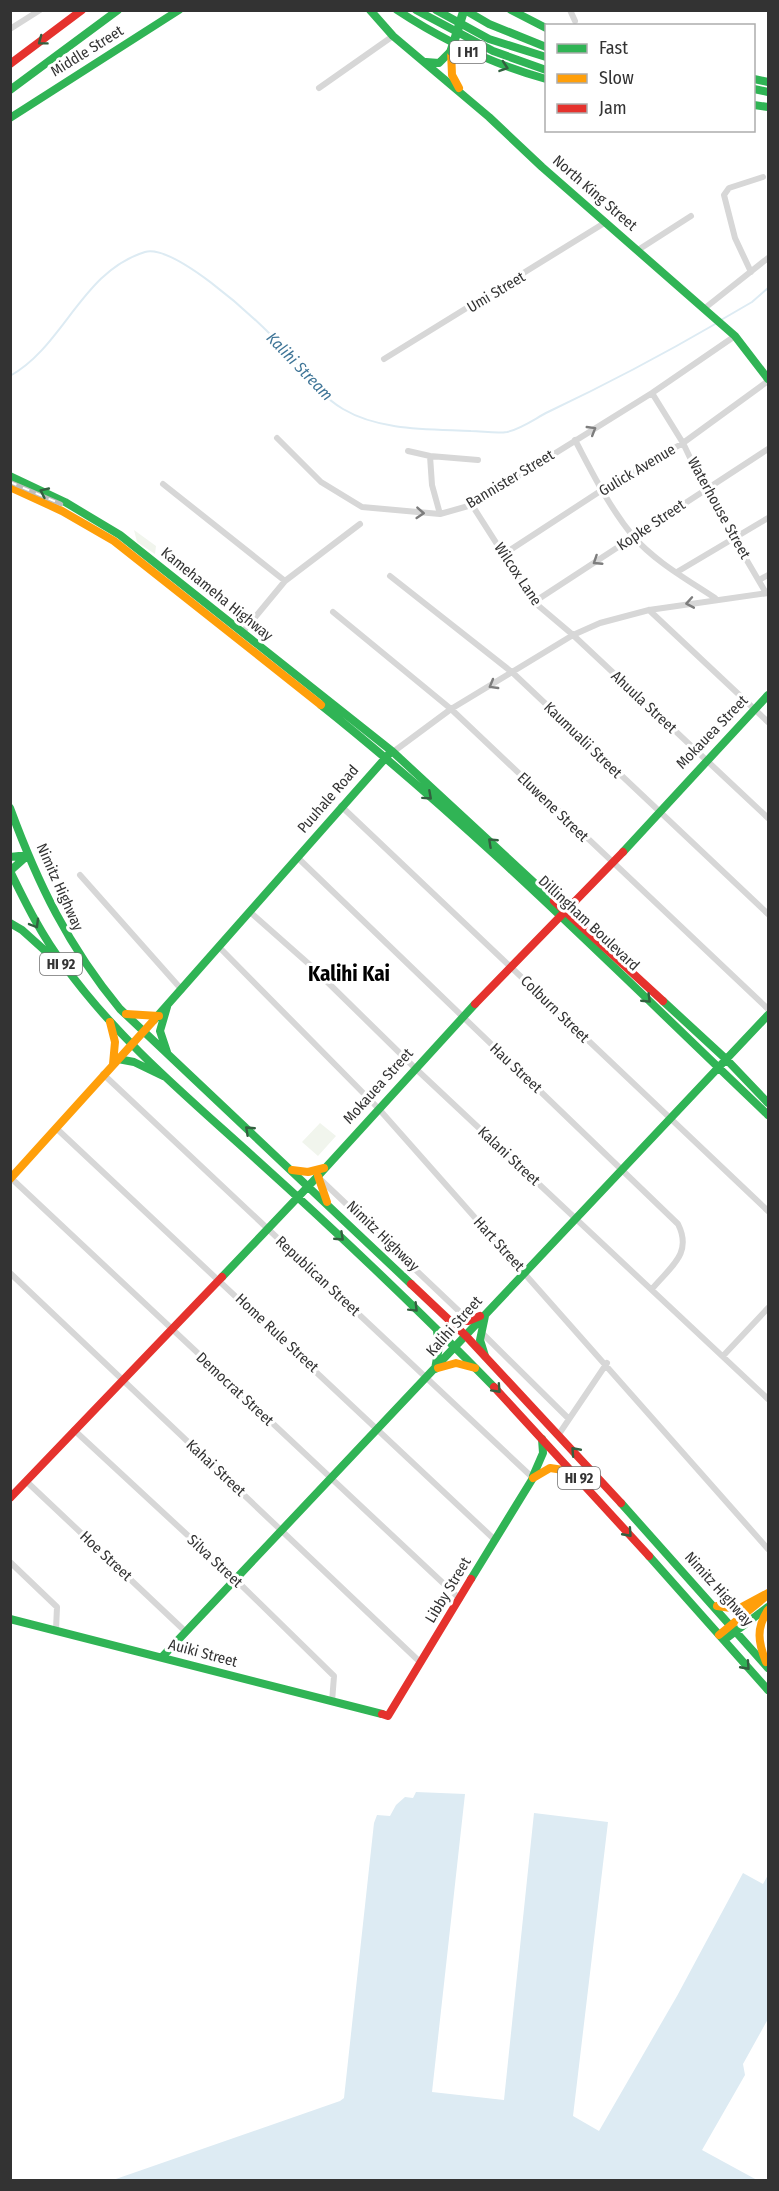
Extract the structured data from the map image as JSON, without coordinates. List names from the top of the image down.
{
  "streets": {
    "main road": [
      "Middle Street",
      "I H1",
      "North King Street",
      "Kamehameha Highway",
      "Mokauea Street",
      "Puuhale Road",
      "Nimitz Highway",
      "Dillingham Boulevard",
      "HI 92",
      "Kalihi Street",
      "Libby Street",
      "Auiki Street"
    ],
    "street": [
      "Umi Street",
      "Gulick Avenue",
      "Bannister Street",
      "Waterhouse Street",
      "Kopke Street",
      "Wilcox Lane",
      "Ahuula Street",
      "Kaumualii Street",
      "Eluwene Street",
      "Colburn Street",
      "Hau Street",
      "Kalani Street",
      "Hart Street",
      "Republican Street",
      "Home Rule Street",
      "Democrat Street",
      "Kahai Street",
      "Hoe Street",
      "Silva Street"
    ]
  },
  "crossings": [
    ["North King Street", "Umi Street"],
    ["North King Street", "Gulick Avenue"],
    ["North King Street", "Bannister Street"],
    ["Gulick Avenue", "Waterhouse Street"],
    ["Gulick Avenue", "Wilcox Lane"],
    ["Bannister Street", "Waterhouse Street"],
    ["Bannister Street", "Wilcox Lane"],
    ["Waterhouse Street", "Kopke Street"],
    ["Waterhouse Street", "Puuhale Road"],
    ["Kopke Street", "Wilcox Lane"],
    ["Wilcox Lane", "Ahuula Street"],
    ["Wilcox Lane", "Puuhale Road"],
    ["Kamehameha Highway", "Puuhale Road"],
    ["Kamehameha Highway", "Dillingham Boulevard"],
    ["Ahuula Street", "Mokauea Street"],
    ["Ahuula Street", "Puuhale Road"],
    ["Mokauea Street", "Kaumualii Street"],
    ["Mokauea Street", "Eluwene Street"],
    ["Mokauea Street", "Nimitz Highway"],
    ["Mokauea Street", "Dillingham Boulevard"],
    ["Mokauea Street", "Colburn Street"],
    ["Mokauea Street", "Hau Street"],
    ["Mokauea Street", "Kalani Street"],
    ["Mokauea Street", "Hart Street"],
    ["Mokauea Street", "Republican Street"],
    ["Mokauea Street", "Home Rule Street"],
    ["Mokauea Street", "Democrat Street"],
    ["Mokauea Street", "Kahai Street"],
    ["Mokauea Street", "Hoe Street"],
    ["Mokauea Street", "Silva Street"],
    ["Kaumualii Street", "Puuhale Road"],
    ["Puuhale Road", "Eluwene Street"],
    ["Puuhale Road", "Nimitz Highway"],
    ["Puuhale Road", "Dillingham Boulevard"],
    ["Puuhale Road", "Colburn Street"],
    ["Puuhale Road", "Hau Street"],
    ["Puuhale Road", "Kalani Street"],
    ["Puuhale Road", "Hart Street"],
    ["Puuhale Road", "Republican Street"],
    ["Puuhale Road", "Home Rule Street"],
    ["Puuhale Road", "Democrat Street"],
    ["Nimitz Highway", "Kalihi Street"],
    ["Nimitz Highway", "Libby Street"],
    ["Dillingham Boulevard", "Kalihi Street"],
    ["Colburn Street", "Kalihi Street"],
    ["Hau Street", "Kalani Street"],
    ["Hau Street", "Kalihi Street"],
    ["Kalani Street", "Kalihi Street"],
    ["Hart Street", "Kalihi Street"],
    ["Republican Street", "Kalihi Street"],
    ["Republican Street", "Libby Street"],
    ["Kalihi Street", "Home Rule Street"],
    ["Kalihi Street", "Democrat Street"],
    ["Kalihi Street", "Kahai Street"],
    ["Kalihi Street", "Hoe Street"],
    ["Kalihi Street", "Silva Street"],
    ["Kalihi Street", "Auiki Street"],
    ["Home Rule Street", "Libby Street"],
    ["Democrat Street", "Libby Street"],
    ["Kahai Street", "Libby Street"],
    ["Silva Street", "Auiki Street"],
    ["Libby Street", "Auiki Street"]
  ],
  "one_way": ["Bannister Street", "Kopke Street"],
  "districts": ["Kalihi Kai"],
  "water": ["Kalihi Stream"],
  "legend": ["Fast", "Slow", "Jam"]
}
